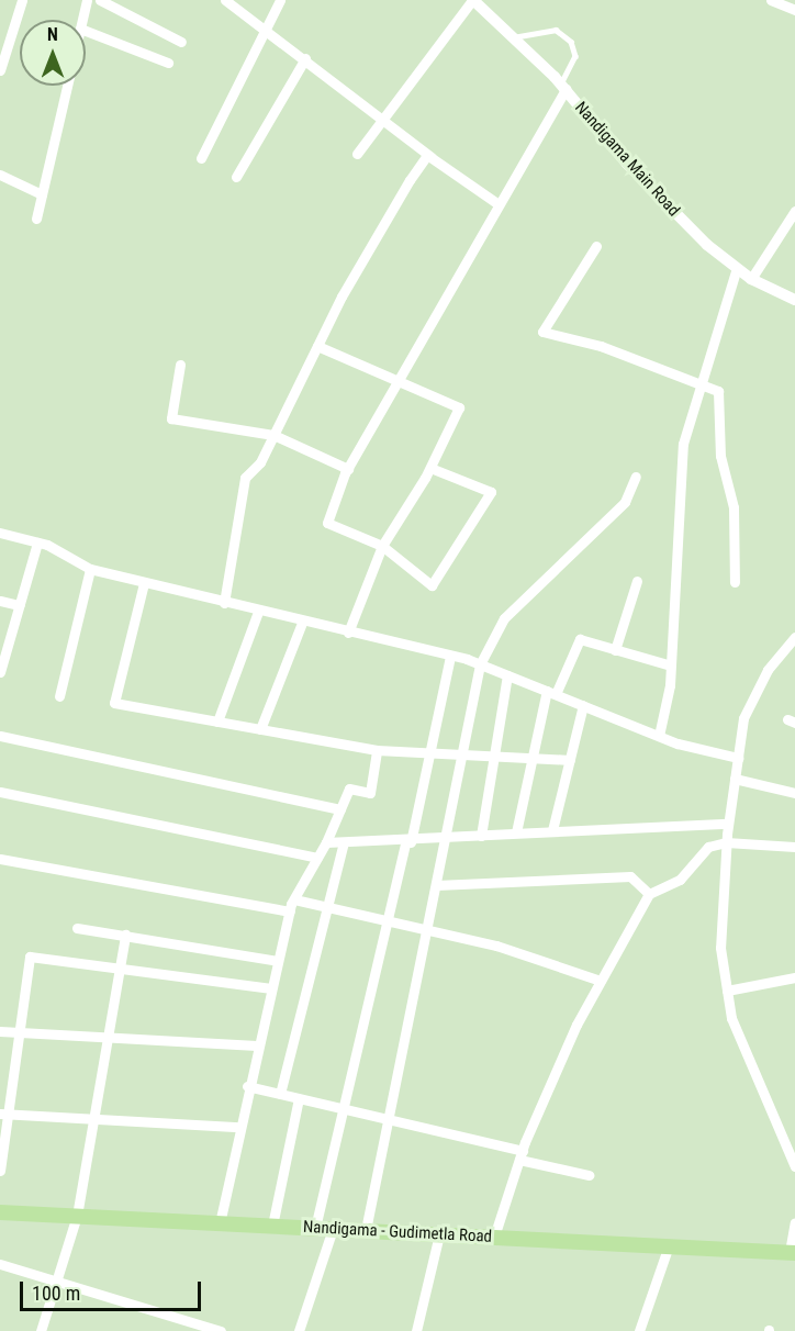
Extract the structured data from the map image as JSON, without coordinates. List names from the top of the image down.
{
  "streets": {
    "main road": ["Nandigama - Gudimetla Road"],
    "street": ["Nandigama Main Road"]
  },
  "scale_bar": "100 m",
  "north": "top"
}
